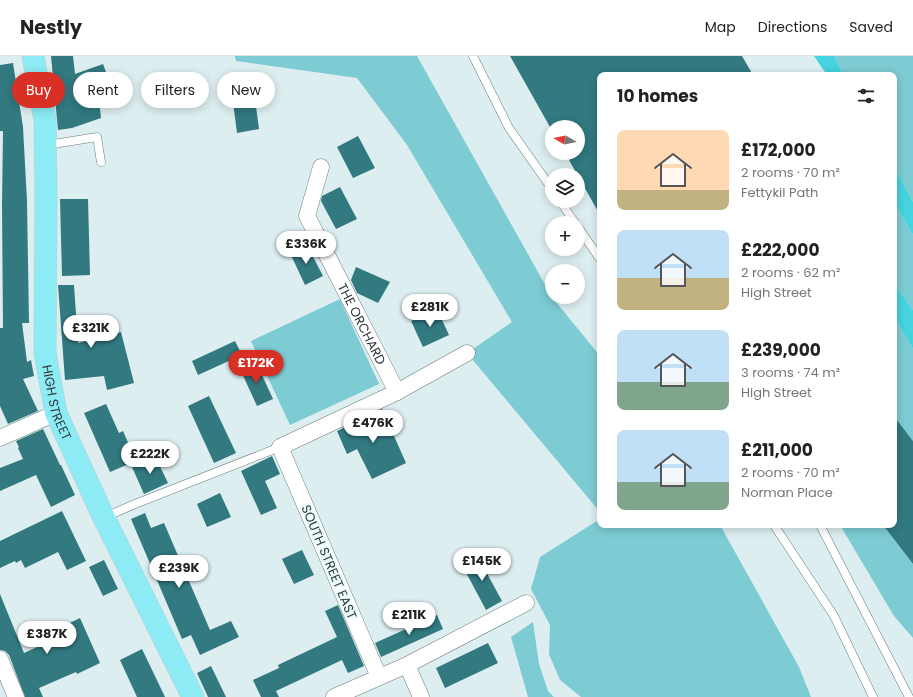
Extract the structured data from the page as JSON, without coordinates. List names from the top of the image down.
{
  "streets": {
    "main road": ["HIGH STREET"],
    "street": ["THE ORCHARD", "SOUTH STREET EAST"]
  },
  "north": "left",
  "page": {
    "header": "Nestly",
    "nav": ["Map", "Directions", "Saved"],
    "chip": [
      "Buy",
      "Rent",
      "Filters",
      "New"
    ],
    "heading": "10 homes",
    "map_buttons": ["+", "−"],
    "list": [
      {
        "name": "£172,000",
        "note": "2 rooms · 70 m² · Fettykil Path"
      },
      {
        "name": "£222,000",
        "note": "2 rooms · 62 m² · High Street"
      },
      {
        "name": "£239,000",
        "note": "3 rooms · 74 m² · High Street"
      },
      {
        "name": "£211,000",
        "note": "2 rooms · 70 m² · Norman Place"
      }
    ],
    "price": [
      "£336K",
      "£281K",
      "£321K",
      "£172K",
      "£476K",
      "£222K",
      "£145K",
      "£239K",
      "£211K",
      "£387K"
    ]
  }
}
